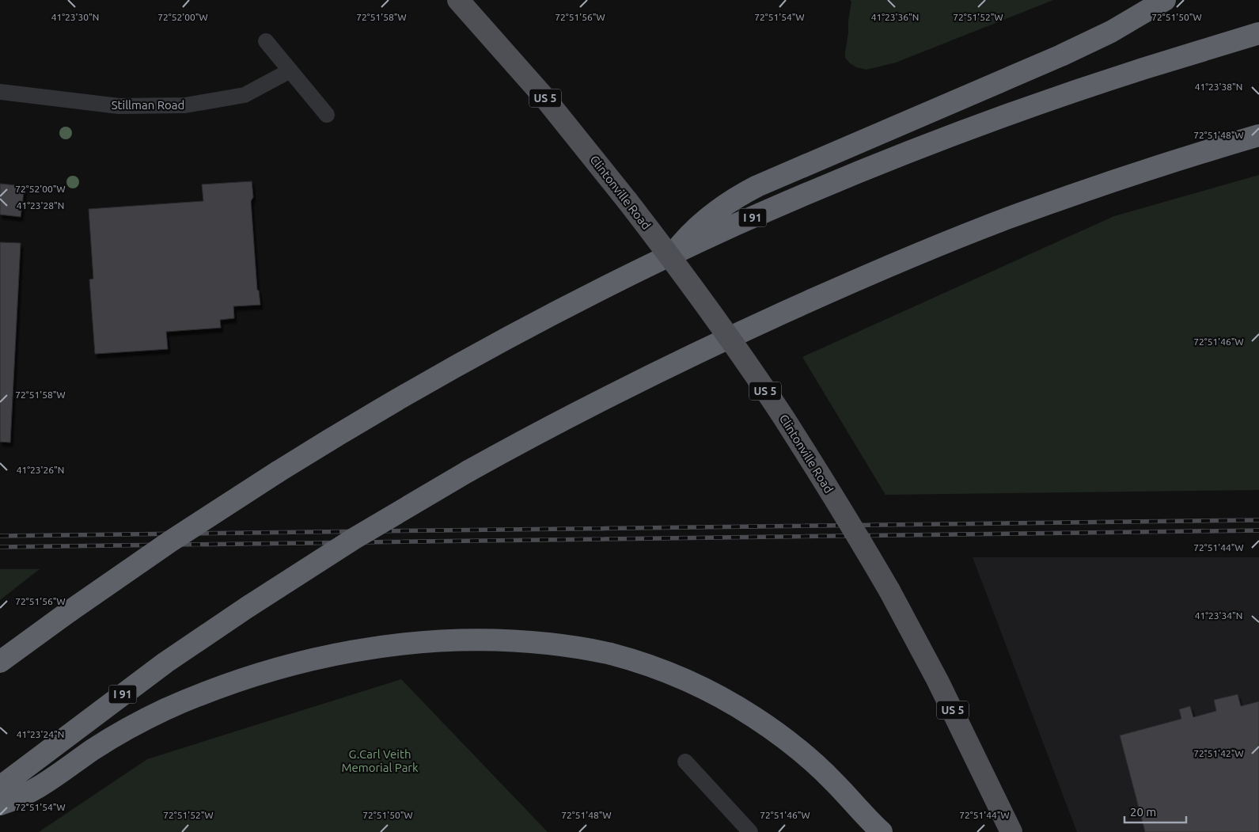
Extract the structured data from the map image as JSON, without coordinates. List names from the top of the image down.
{
  "streets": {
    "highway": ["I 91"],
    "main road": ["US 5", "Clintonville Road"],
    "street": ["Stillman Road"]
  },
  "parks": ["G.Carl Veith Memorial Park"],
  "scale_bar": "20 m",
  "coordinates": [
    "41°23'30\"N",
    "41°23'36\"N",
    "72°52'00\"W",
    "72°51'58\"W",
    "72°51'56\"W",
    "72°51'54\"W",
    "72°51'52\"W",
    "72°51'50\"W",
    "41°23'38\"N",
    "72°51'48\"W",
    "41°23'28\"N",
    "72°51'46\"W",
    "41°23'26\"N",
    "72°51'44\"W",
    "41°23'34\"N",
    "41°23'24\"N",
    "72°51'42\"W"
  ]
}
